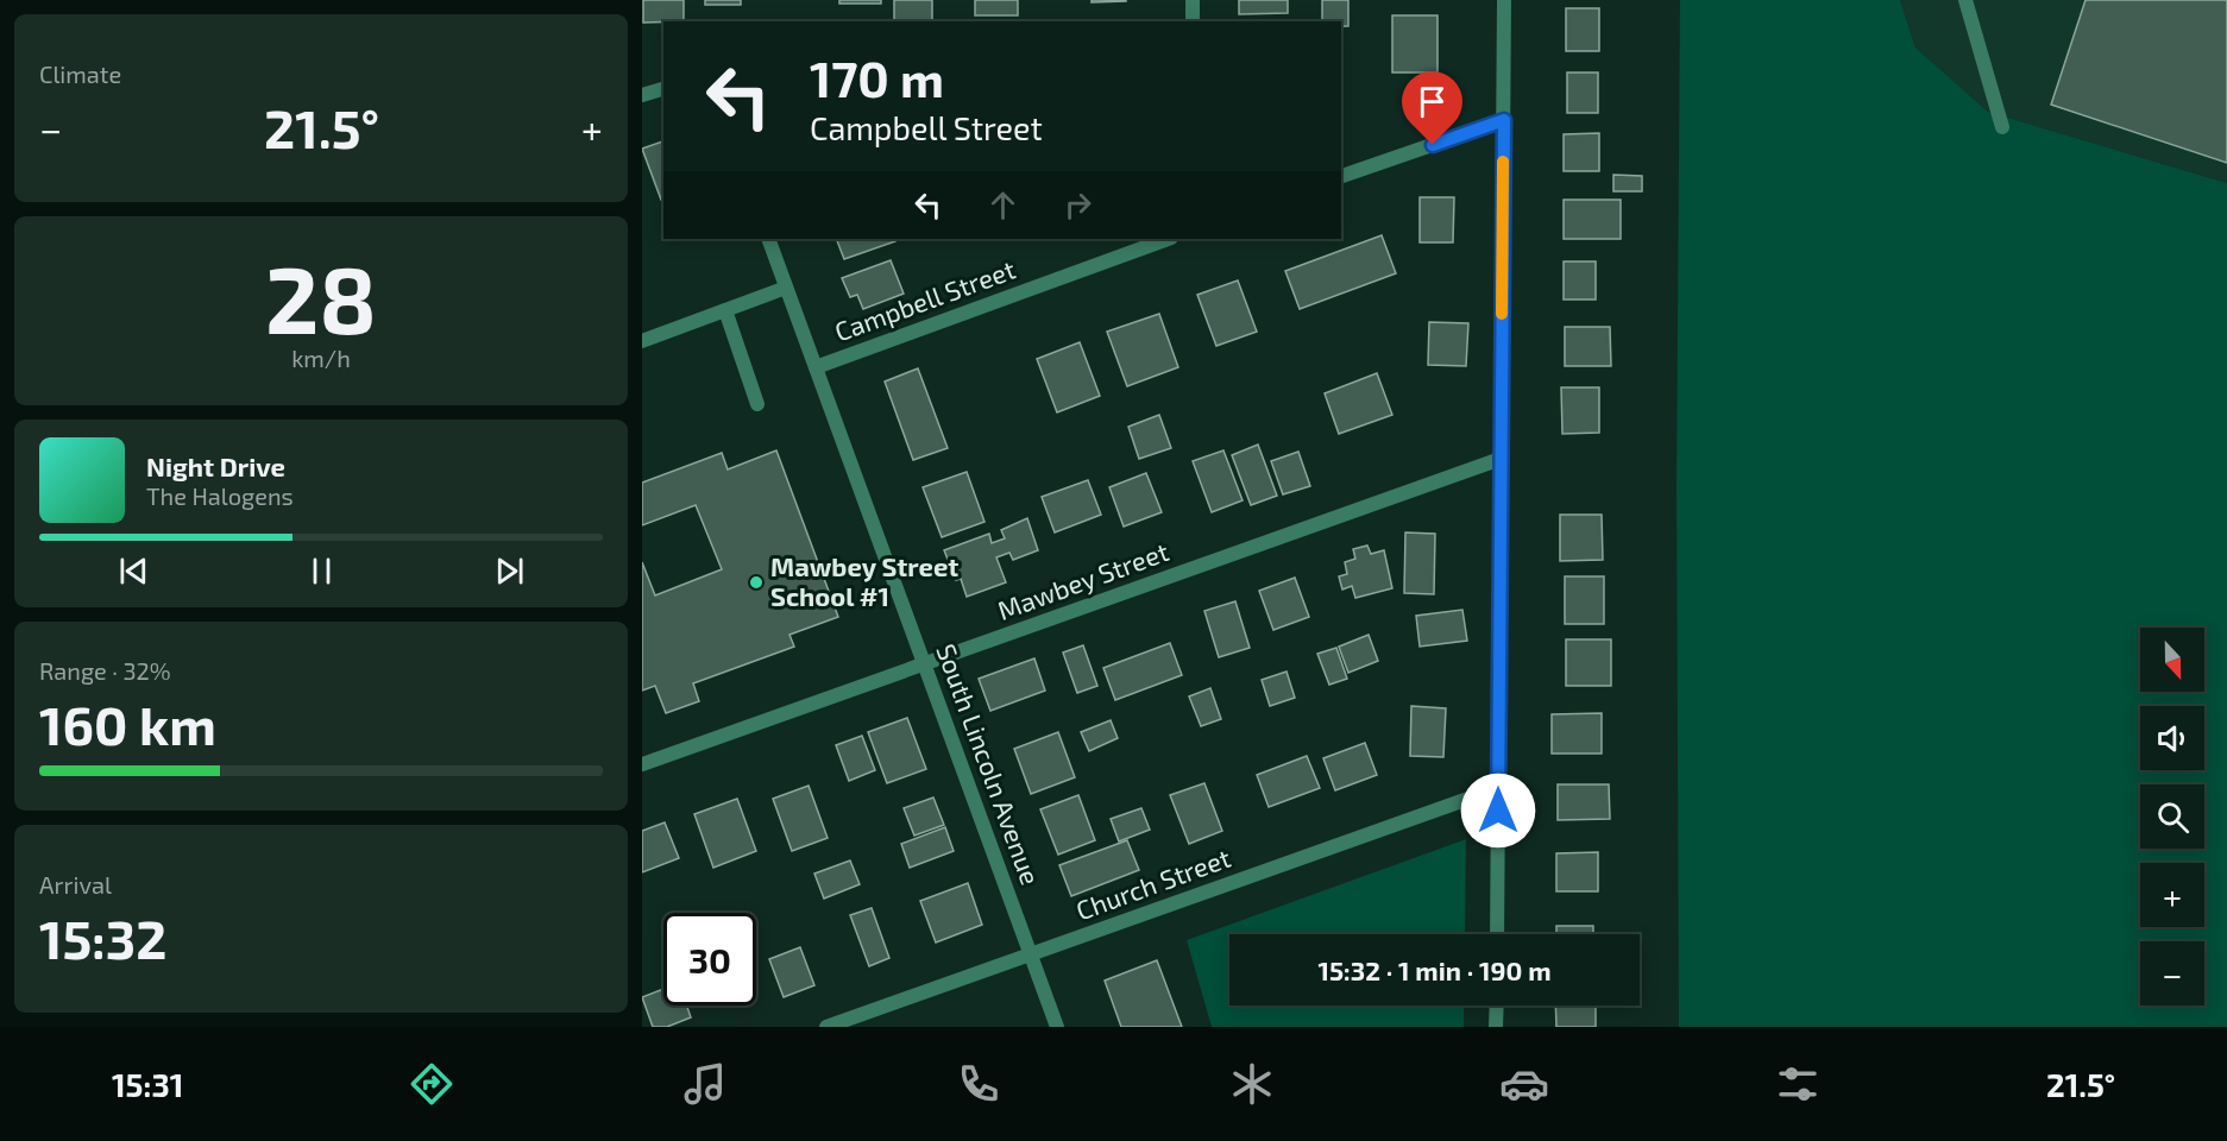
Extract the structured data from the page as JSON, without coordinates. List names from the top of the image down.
{
  "streets": {
    "street": [
      "Campbell Street",
      "Mawbey Street",
      "South Lincoln Avenue",
      "Church Street"
    ]
  },
  "crossings": [
    ["Campbell Street", "South Lincoln Avenue"],
    ["Mawbey Street", "South Lincoln Avenue"],
    ["South Lincoln Avenue", "Church Street"]
  ],
  "places": ["Mawbey Street School #1"],
  "north": "bottom",
  "page": {
    "tile": [
      "Climate",
      ["28", "km/h"],
      ["Range · 32%", "160 km"],
      ["Arrival", "15:32"]
    ],
    "turn": ["170 m", "Campbell Street"],
    "heat": ["−", "21.5°", "+"],
    "song": ["Night Drive", "The Halogens"],
    "map_buttons": ["+", "−"],
    "limit": "30",
    "trip": "15:32 · 1 min · 190 m",
    "tabs": ["15:31", "21.5°"]
  }
}
